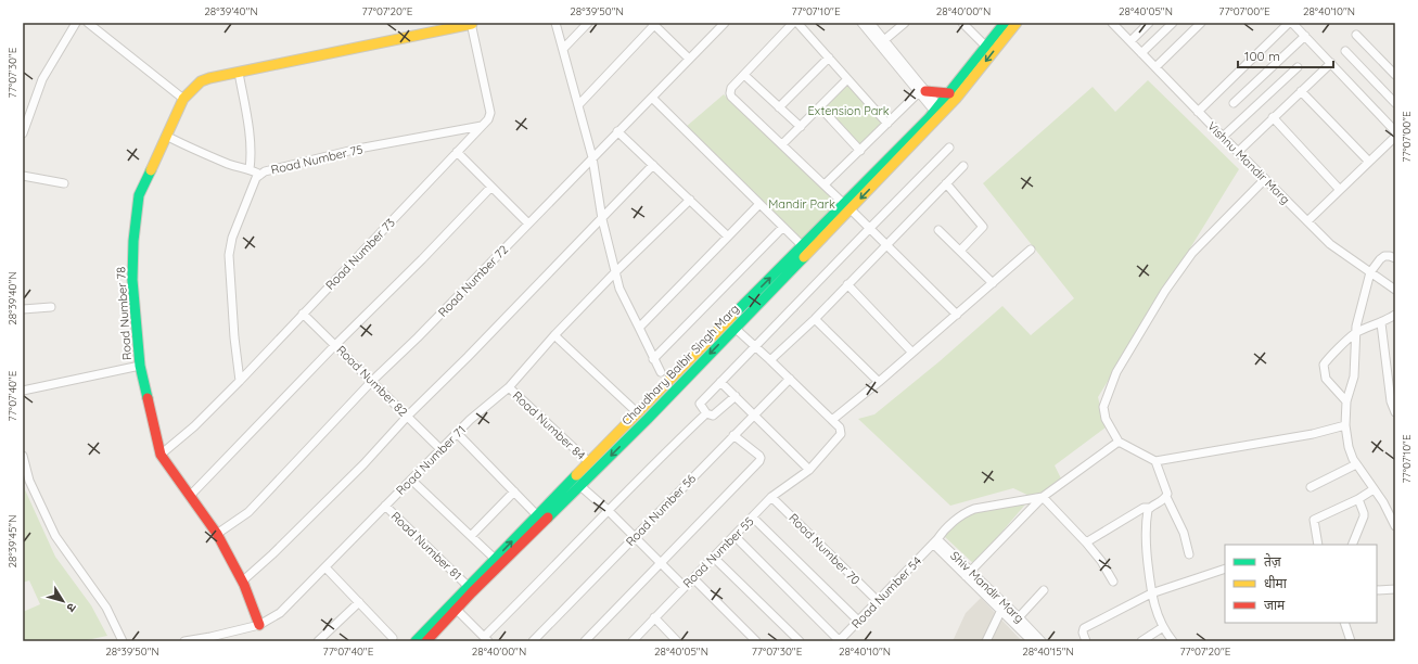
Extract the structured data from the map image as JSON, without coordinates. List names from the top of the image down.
{
  "streets": {
    "street": [
      "Road Number 75",
      "Vishnu Mandir Marg",
      "Road Number 73",
      "Road Number 72",
      "Road Number 78",
      "Chaudhary Balbir Singh Marg",
      "Road Number 82",
      "Road Number 84",
      "Road Number 71",
      "Road Number 56",
      "Road Number 81",
      "Road Number 70",
      "Road Number 55",
      "Shiv Mandir Marg",
      "Road Number 54"
    ]
  },
  "crossings": [
    ["Road Number 75", "Road Number 73"],
    ["Road Number 73", "Road Number 78"],
    ["Road Number 73", "Road Number 82"],
    ["Road Number 72", "Road Number 78"],
    ["Road Number 72", "Road Number 82"],
    ["Road Number 78", "Road Number 71"],
    ["Chaudhary Balbir Singh Marg", "Road Number 84"],
    ["Chaudhary Balbir Singh Marg", "Road Number 81"],
    ["Road Number 82", "Road Number 71"],
    ["Road Number 84", "Road Number 71"],
    ["Road Number 71", "Road Number 81"],
    ["Road Number 70", "Road Number 55"],
    ["Road Number 70", "Road Number 54"]
  ],
  "parks": ["Extension Park", "Mandir Park"],
  "legend": ["तेज़", "धीमा", "जाम"],
  "scale_bar": "100 m",
  "north": "bottom right",
  "coordinates": [
    "28°39'40\"N",
    "77°07'20\"E",
    "28°39'50\"N",
    "77°07'10\"E",
    "28°40'00\"N",
    "28°40'05\"N",
    "77°07'00\"E",
    "28°40'10\"N",
    "77°07'30\"E",
    "77°07'40\"E",
    "28°39'45\"N",
    "28°40'15\"N"
  ]
}
